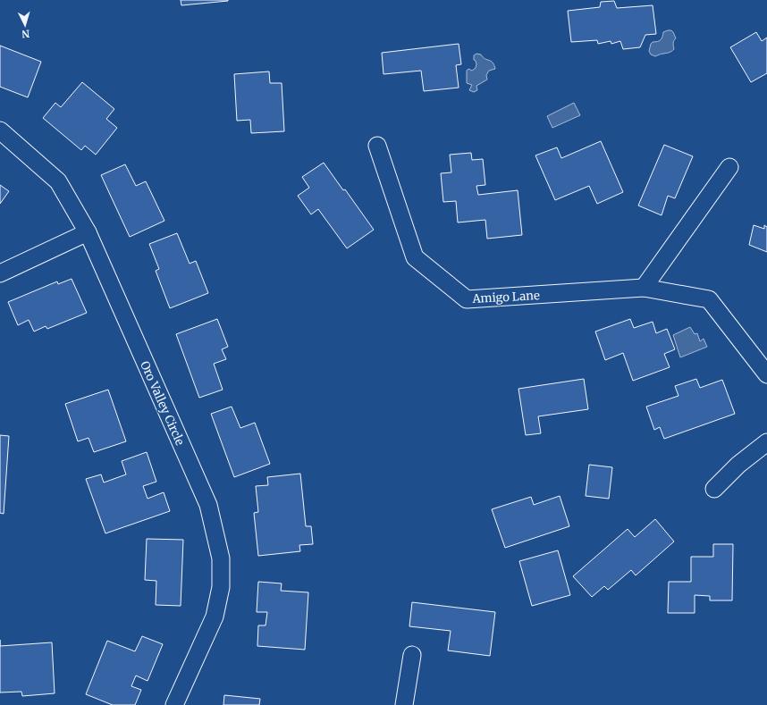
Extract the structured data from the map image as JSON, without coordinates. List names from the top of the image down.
{
  "streets": {
    "street": ["Amigo Lane", "Oro Valley Circle"]
  },
  "north": "bottom"
}
